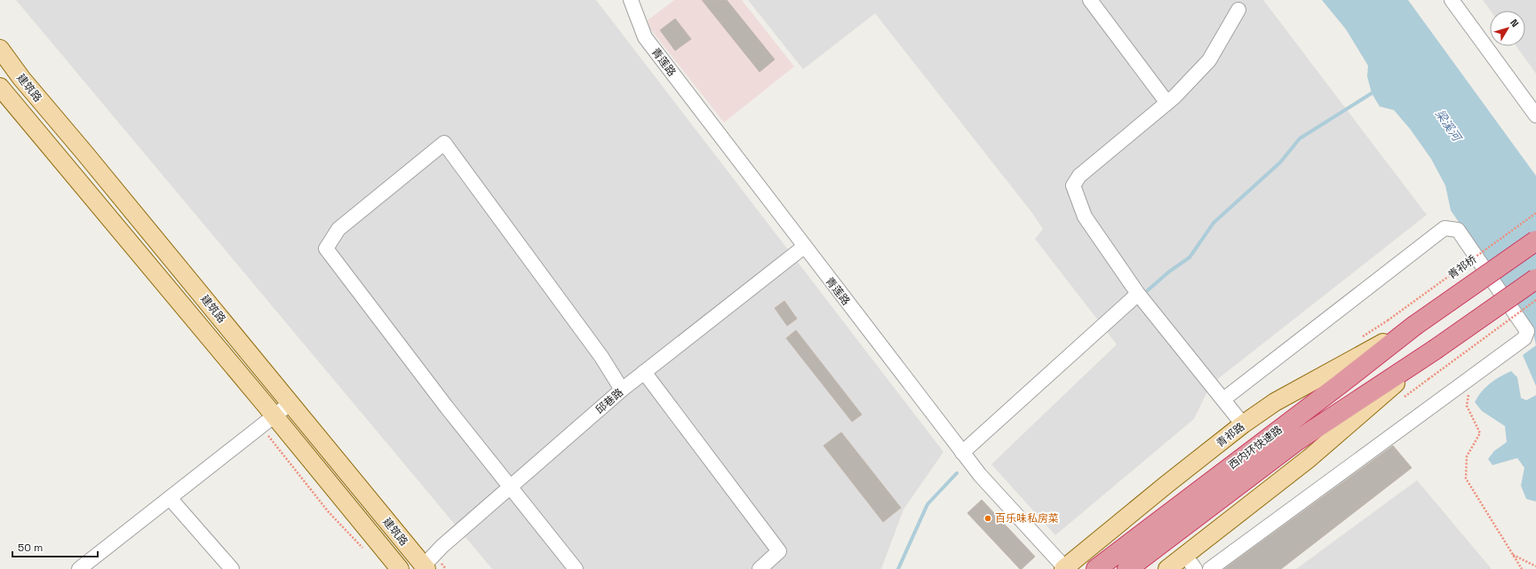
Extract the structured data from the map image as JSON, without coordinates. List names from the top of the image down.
{
  "streets": {
    "highway": ["青祁桥", "西内环快速路"],
    "main road": ["建筑路", "青祁路"],
    "street": ["青莲路", "邱巷路"]
  },
  "crossings": [
    ["青莲路", "邱巷路"],
    ["青莲路", "青祁路"],
    ["建筑路", "邱巷路"],
    ["青祁桥", "青祁路"],
    ["青祁桥", "西内环快速路"],
    ["青祁路", "西内环快速路"]
  ],
  "water": ["梁溪河"],
  "places": ["百乐味私房菜"],
  "scale_bar": "50 m",
  "north": "top right"
}
